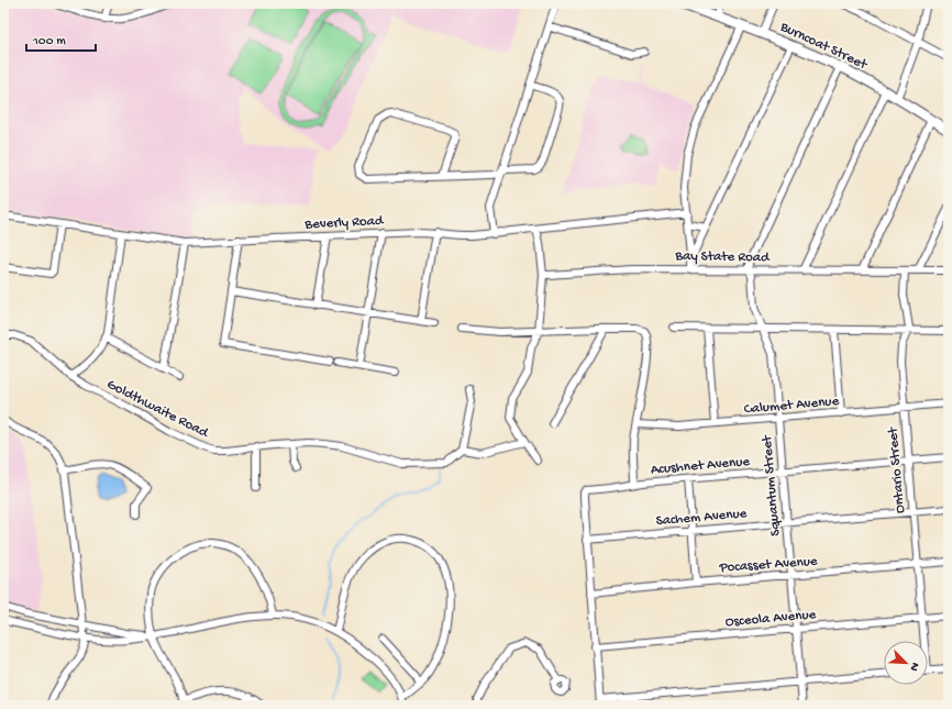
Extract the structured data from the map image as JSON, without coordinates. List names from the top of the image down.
{
  "streets": {
    "main road": ["Burncoat Street"],
    "street": [
      "Beverly Road",
      "Bay State Road",
      "Calumet Avenue",
      "Goldthwaite Road",
      "Acushnet Avenue",
      "Ontario Street",
      "Squantum Street",
      "Sachem Avenue",
      "Pocasset Avenue",
      "Osceola Avenue"
    ]
  },
  "crossings": [
    ["Bay State Road", "Ontario Street"],
    ["Bay State Road", "Squantum Street"],
    ["Calumet Avenue", "Ontario Street"],
    ["Calumet Avenue", "Squantum Street"],
    ["Acushnet Avenue", "Ontario Street"],
    ["Acushnet Avenue", "Squantum Street"],
    ["Acushnet Avenue", "Sachem Avenue"],
    ["Ontario Street", "Sachem Avenue"],
    ["Ontario Street", "Pocasset Avenue"],
    ["Ontario Street", "Osceola Avenue"],
    ["Squantum Street", "Sachem Avenue"],
    ["Squantum Street", "Pocasset Avenue"],
    ["Squantum Street", "Osceola Avenue"]
  ],
  "scale_bar": "100 m",
  "north": "bottom right"
}
